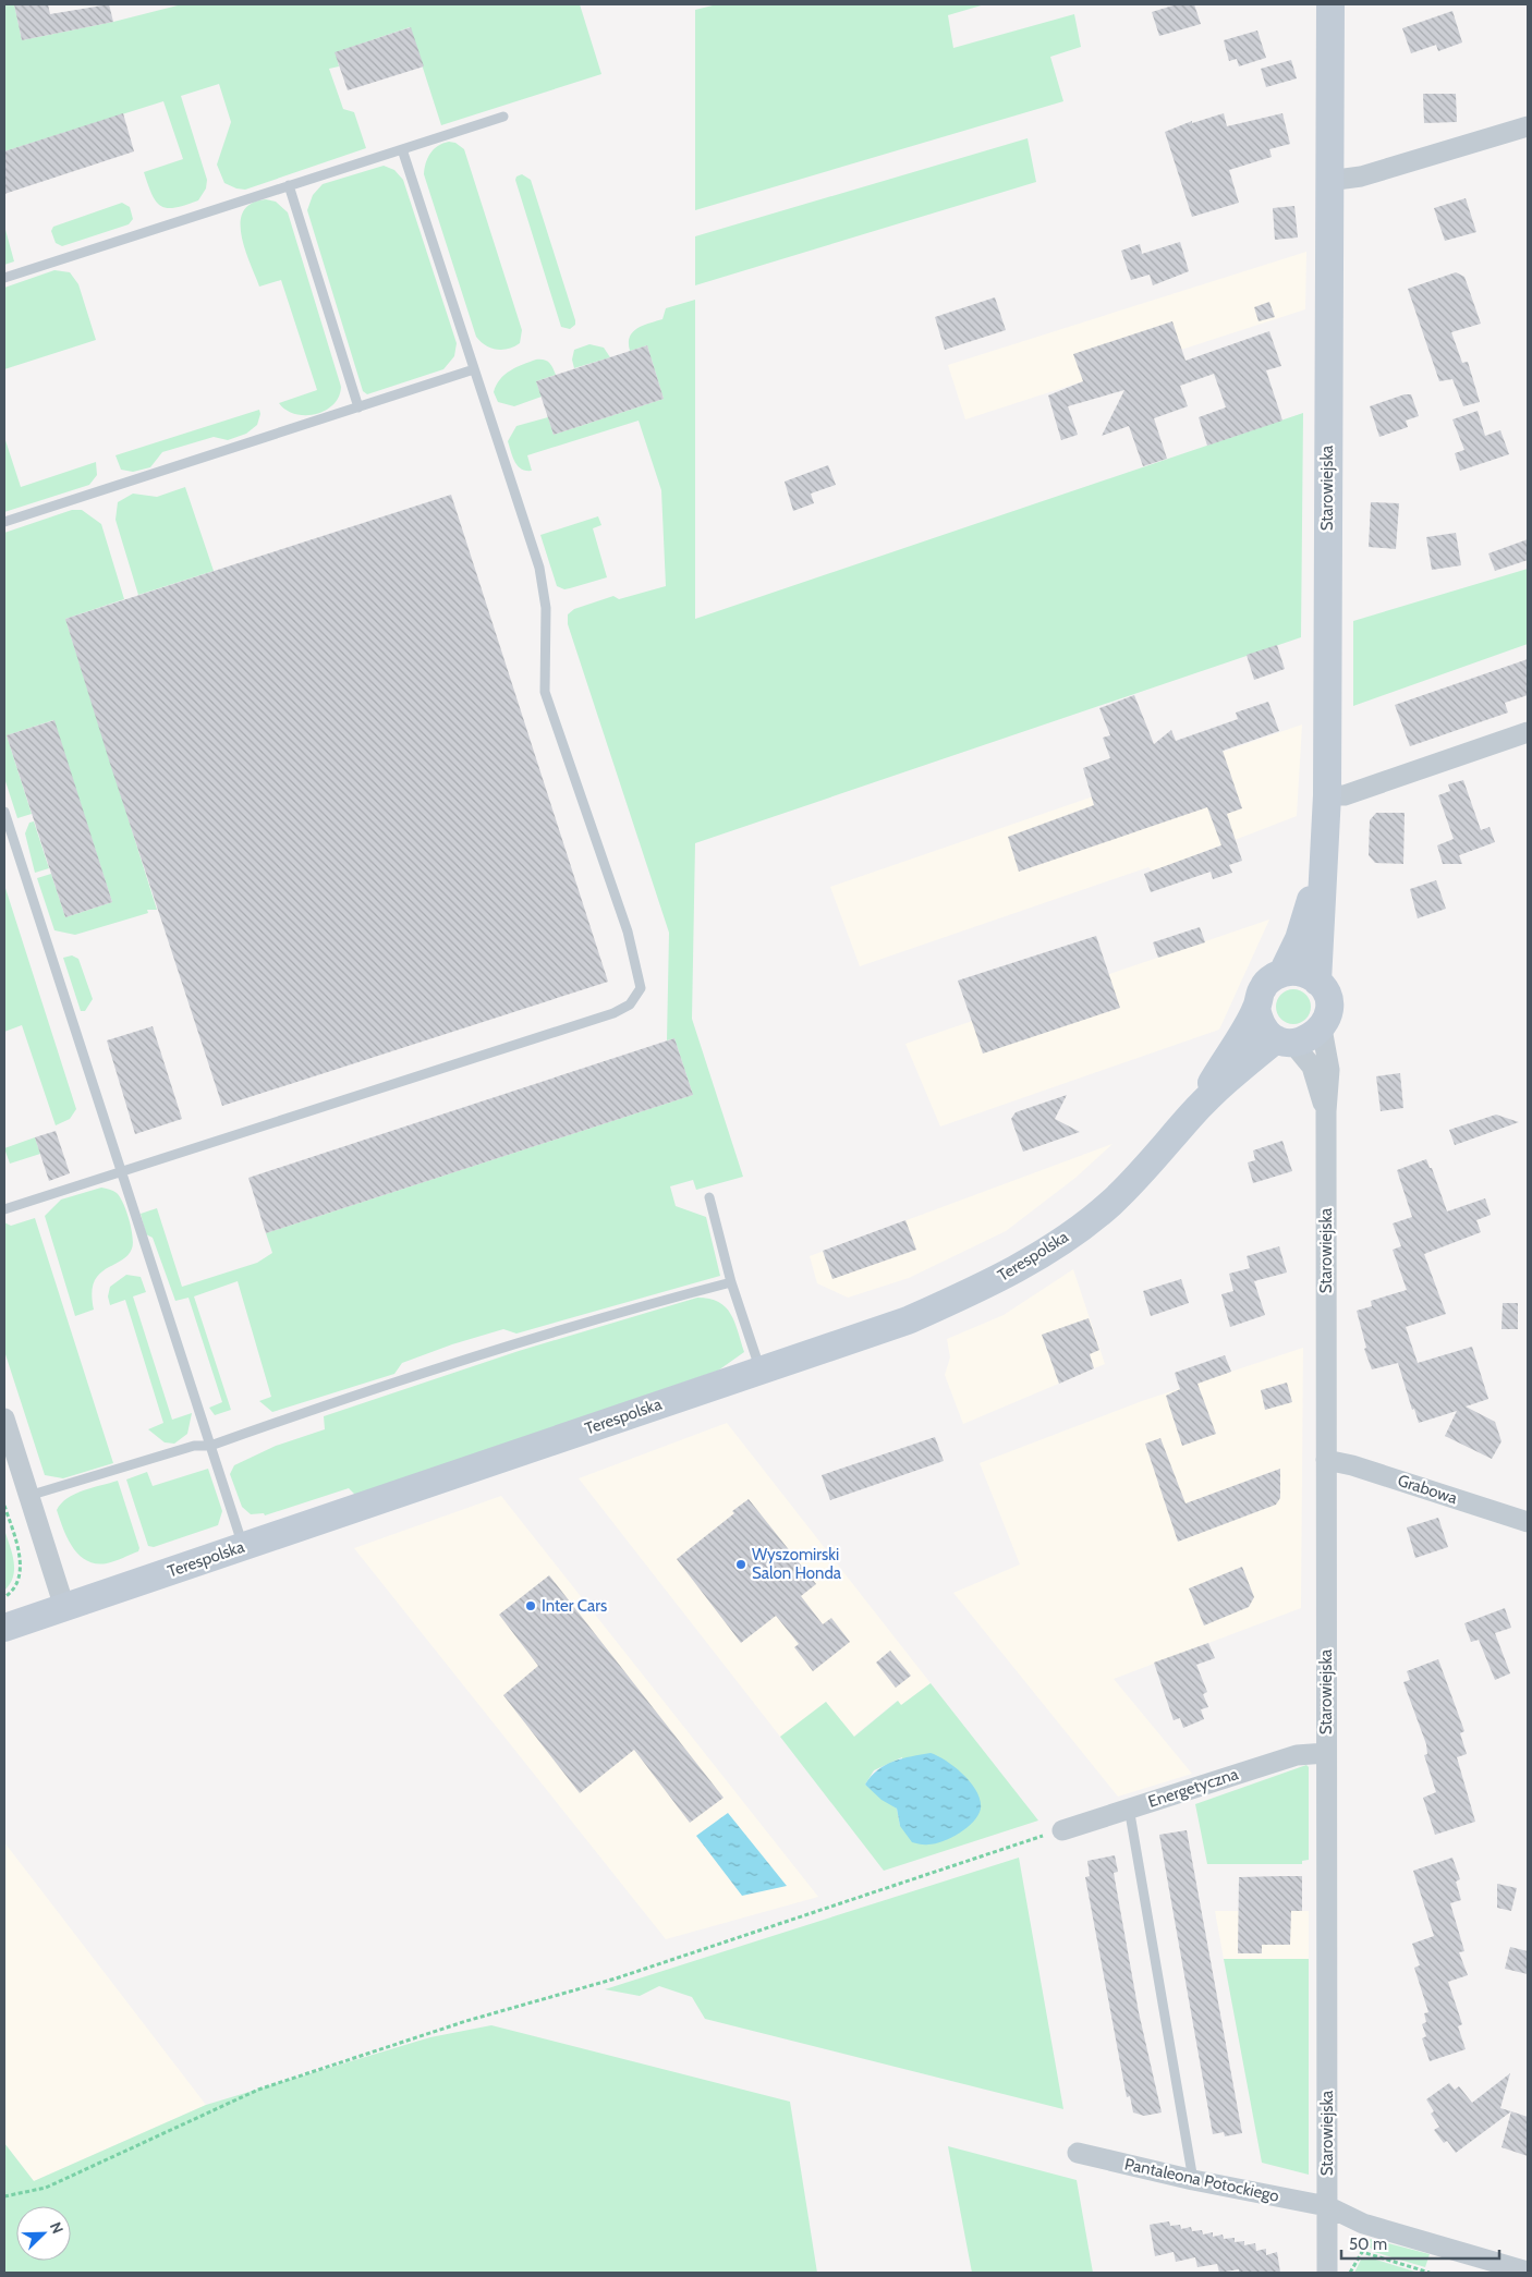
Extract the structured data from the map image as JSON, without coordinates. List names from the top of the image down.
{
  "streets": {
    "street": [
      "Starowiejska",
      "Terespolska",
      "Grabowa",
      "Energetyczna",
      "Pantaleona Potockiego"
    ]
  },
  "crossings": [
    ["Starowiejska", "Terespolska"],
    ["Starowiejska", "Grabowa"],
    ["Starowiejska", "Energetyczna"],
    ["Starowiejska", "Pantaleona Potockiego"]
  ],
  "places": ["Wyszomirski Salon Honda", "Inter Cars"],
  "scale_bar": "50 m",
  "north": "top right"
}
